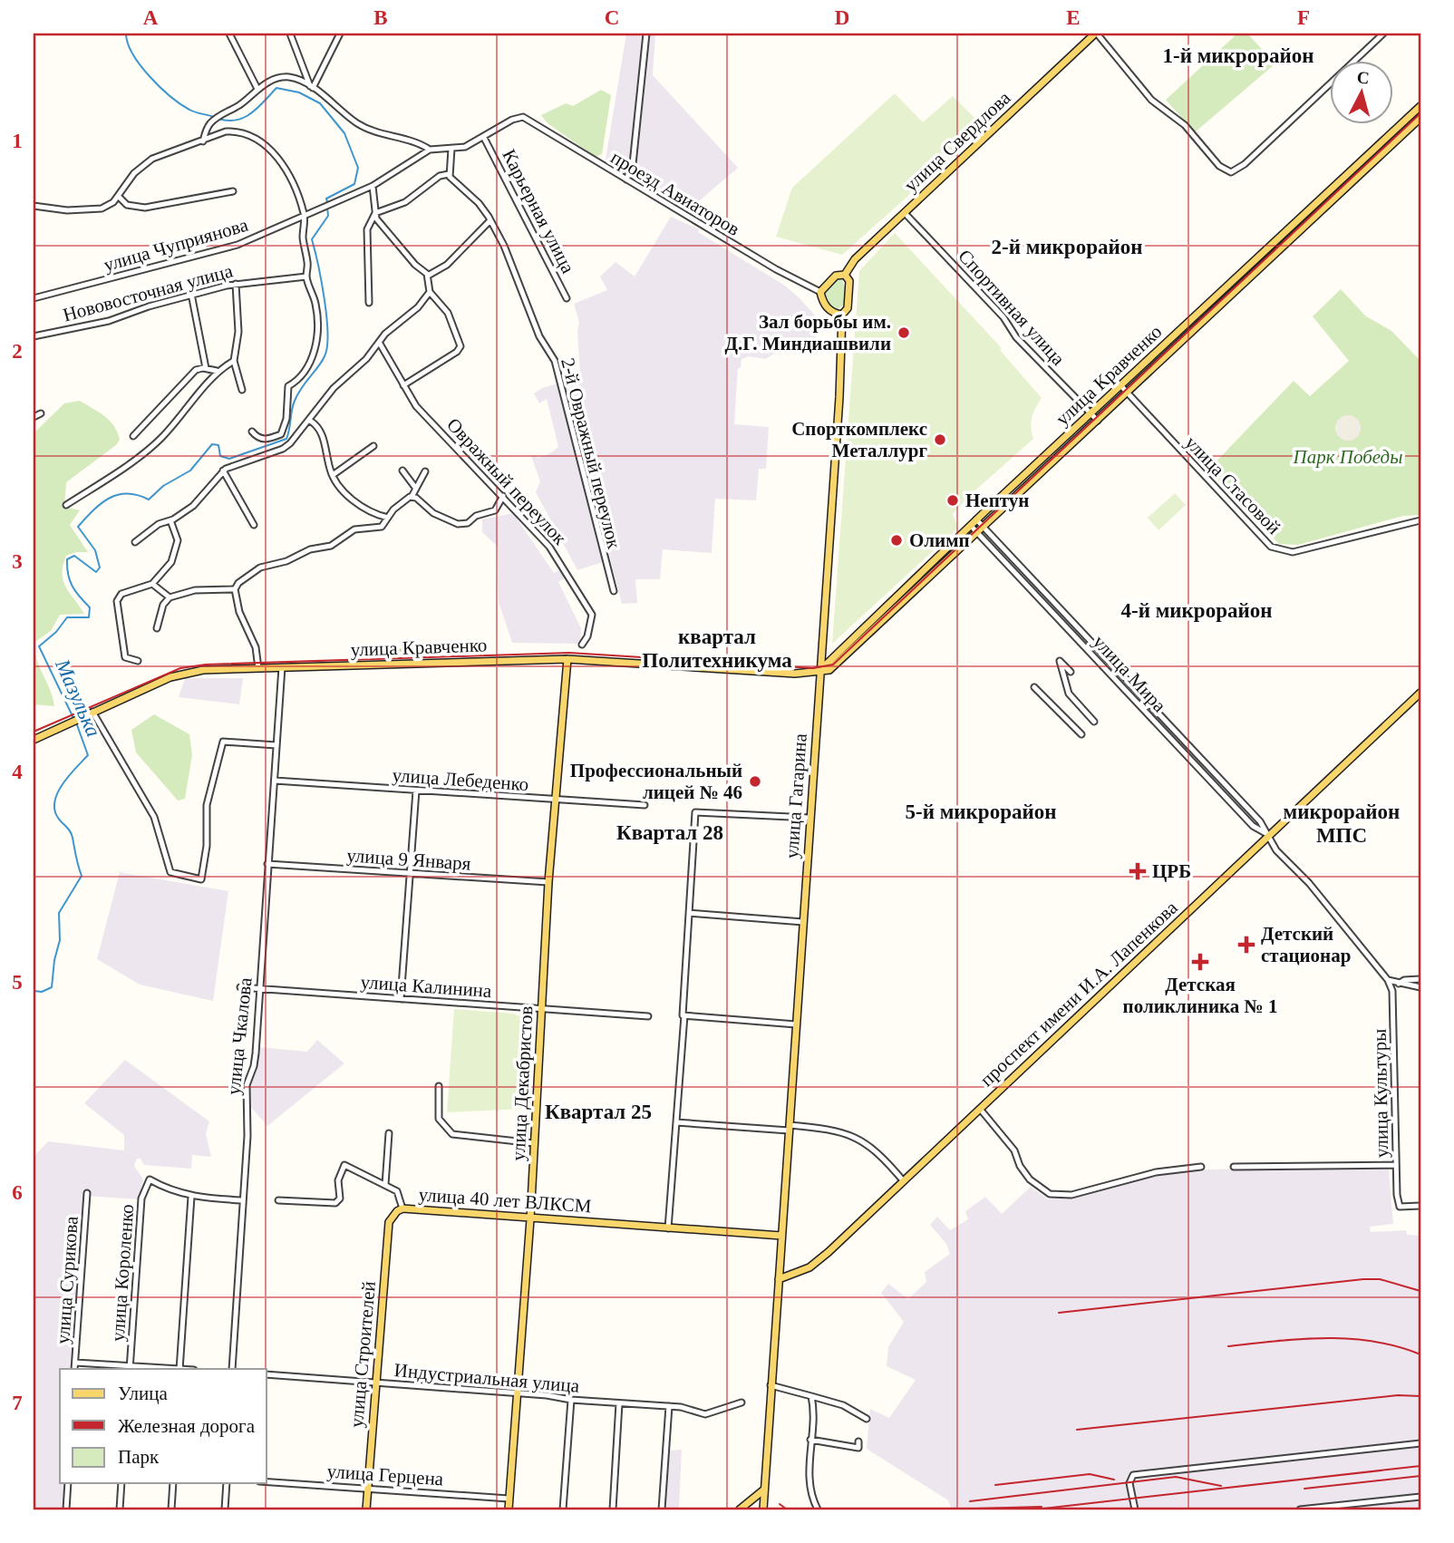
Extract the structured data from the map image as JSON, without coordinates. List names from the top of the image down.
{
  "streets": {
    "main road": [
      "улица Свердлова",
      "улица Кравченко",
      "улица Гагарина",
      "проспект имени И.А. Лапенкова",
      "улица Декабристов",
      "улица 40 лет ВЛКСМ",
      "улица Строителей"
    ],
    "street": [
      "проезд Авиаторов",
      "Карьерная улица",
      "улица Чуприянова",
      "Нововосточная улица",
      "Спортивная улица",
      "2-й Овражный переулок",
      "Овражный переулок",
      "улица Стасовой",
      "улица Мира",
      "улица Лебеденко",
      "улица 9 Января",
      "улица Калинина",
      "улица Чкалова",
      "улица Культуры",
      "улица Короленко",
      "улица Сурикова",
      "Индустриальная улица",
      "улица Герцена"
    ]
  },
  "crossings": [
    ["улица Свердлова", "проезд Авиаторов"],
    ["улица Свердлова", "Спортивная улица"],
    ["улица Свердлова", "улица Гагарина"],
    ["проезд Авиаторов", "Карьерная улица"],
    ["Спортивная улица", "улица Кравченко"],
    ["улица Кравченко", "улица Стасовой"],
    ["улица Кравченко", "улица Мира"],
    ["улица Кравченко", "улица Гагарина"],
    ["улица Кравченко", "улица Чкалова"],
    ["улица Кравченко", "улица Декабристов"],
    ["улица Мира", "проспект имени И.А. Лапенкова"],
    ["улица Мира", "улица Культуры"],
    ["улица Лебеденко", "улица Чкалова"],
    ["улица Лебеденко", "улица Декабристов"],
    ["улица Гагарина", "проспект имени И.А. Лапенкова"],
    ["улица Гагарина", "улица 40 лет ВЛКСМ"],
    ["улица 9 Января", "улица Чкалова"],
    ["улица 9 Января", "улица Декабристов"],
    ["улица Калинина", "улица Чкалова"],
    ["улица Калинина", "улица Декабристов"],
    ["улица Декабристов", "улица 40 лет ВЛКСМ"],
    ["улица Декабристов", "Индустриальная улица"],
    ["улица Декабристов", "улица Герцена"],
    ["улица 40 лет ВЛКСМ", "улица Строителей"],
    ["улица Строителей", "Индустриальная улица"],
    ["улица Строителей", "улица Герцена"]
  ],
  "districts": [
    "1-й микрорайон",
    "2-й микрорайон",
    "4-й микрорайон",
    "квартал Политехникума",
    "5-й микрорайон",
    "микрорайон МПС",
    "Квартал 28",
    "Квартал 25"
  ],
  "water": ["Мазулька"],
  "parks": ["Парк Победы"],
  "places": {
    "other": [
      "Зал борьбы им. Д.Г. Миндиашвили",
      "Спорткомплекс Металлург",
      "Нептун",
      "Олимп",
      "Профессиональный лицей № 46"
    ],
    "health": ["ЦРБ", "Детский стационар", "Детская поликлиника № 1"]
  },
  "legend": ["Улица", "Железная дорога", "Парк"],
  "north": "top",
  "grid": {
    "columns": [
      "A",
      "B",
      "C",
      "D",
      "E",
      "F"
    ],
    "rows": [
      "1",
      "2",
      "3",
      "4",
      "5",
      "6",
      "7"
    ]
  }
}
